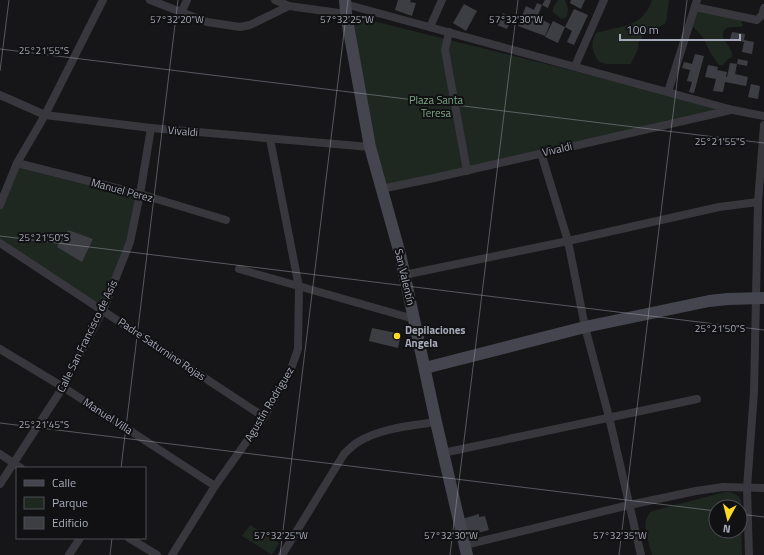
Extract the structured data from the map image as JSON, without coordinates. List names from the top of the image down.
{
  "streets": {
    "main road": ["San Valentín"],
    "street": [
      "Vivaldi",
      "Manuel Perez",
      "Calle San Francisco de Asís",
      "Padre Saturnino Rojas",
      "Agustín Rodriguez",
      "Manuel Villa"
    ]
  },
  "crossings": [
    ["Vivaldi", "San Valentín"],
    ["Vivaldi", "Calle San Francisco de Asís"],
    ["Vivaldi", "Agustín Rodriguez"],
    ["Manuel Perez", "Calle San Francisco de Asís"],
    ["Calle San Francisco de Asís", "Padre Saturnino Rojas"],
    ["Calle San Francisco de Asís", "Manuel Villa"],
    ["Padre Saturnino Rojas", "Agustín Rodriguez"],
    ["Agustín Rodriguez", "Manuel Villa"]
  ],
  "parks": ["Plaza Santa Teresa"],
  "places": ["Depilaciones Angela"],
  "legend": ["Calle", "Parque", "Edificio"],
  "scale_bar": "100 m",
  "north": "bottom",
  "coordinates": [
    "57°32'20\"W",
    "57°32'25\"W",
    "57°32'30\"W",
    "25°21'55\"S",
    "25°21'50\"S",
    "25°21'45\"S",
    "57°32'35\"W"
  ]
}
